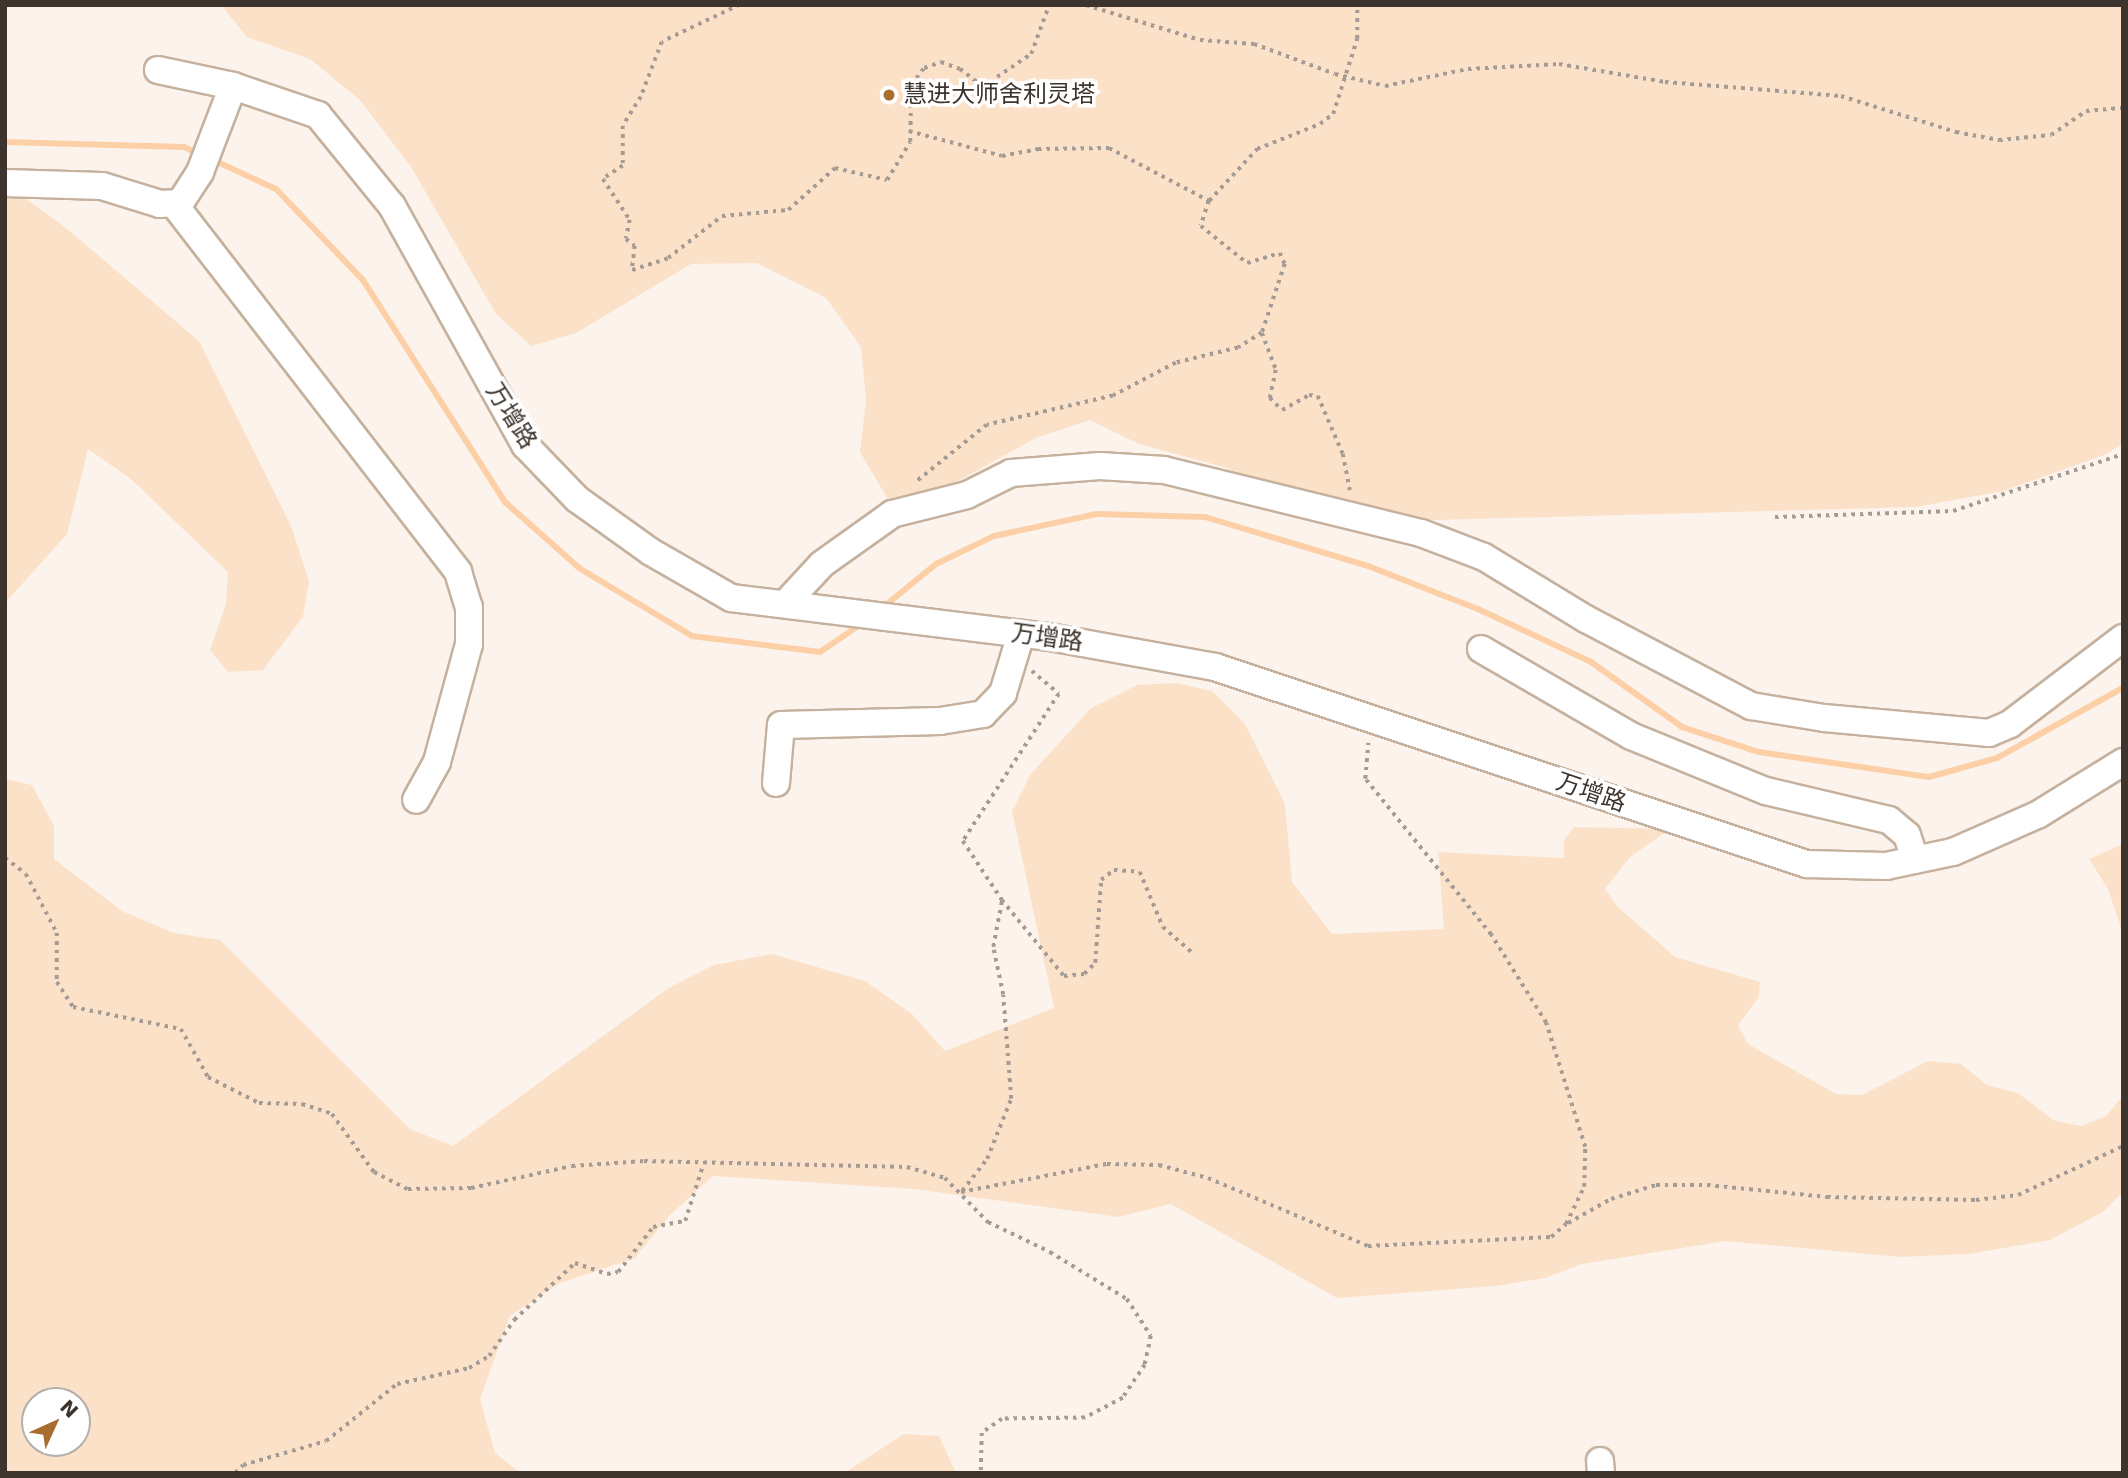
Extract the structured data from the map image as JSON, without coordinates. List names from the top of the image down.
{
  "streets": {
    "street": ["万增路"]
  },
  "places": ["慧进大师舍利灵塔"],
  "north": "top right"
}
